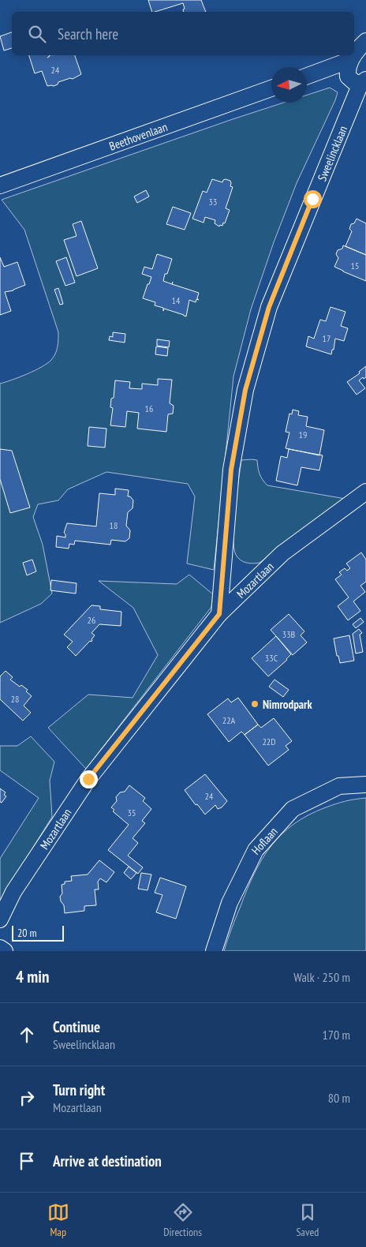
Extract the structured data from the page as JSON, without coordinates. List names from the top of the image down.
{
  "streets": {
    "street": [
      "Beethovenlaan",
      "Sweelincklaan",
      "Mozartlaan",
      "Hoflaan"
    ]
  },
  "crossings": [
    ["Sweelincklaan", "Mozartlaan"]
  ],
  "places": ["Nimrodpark"],
  "house_numbers": [
    "24",
    "33",
    "15",
    "14",
    "17",
    "16",
    "19",
    "18",
    "26",
    "33B",
    "33C",
    "28",
    "22A",
    "22D",
    "24",
    "35"
  ],
  "scale_bar": "20 m",
  "north": "left",
  "page": {
    "search": "Search here",
    "scale": "20 m",
    "heading": ["4 min", "Walk · 250 m"],
    "list": [
      ["Continue", "Sweelincklaan", "170 m"],
      ["Turn right", "Mozartlaan", "80 m"],
      "Arrive at destination"
    ],
    "nav": ["Map", "Directions", "Saved"]
  }
}
